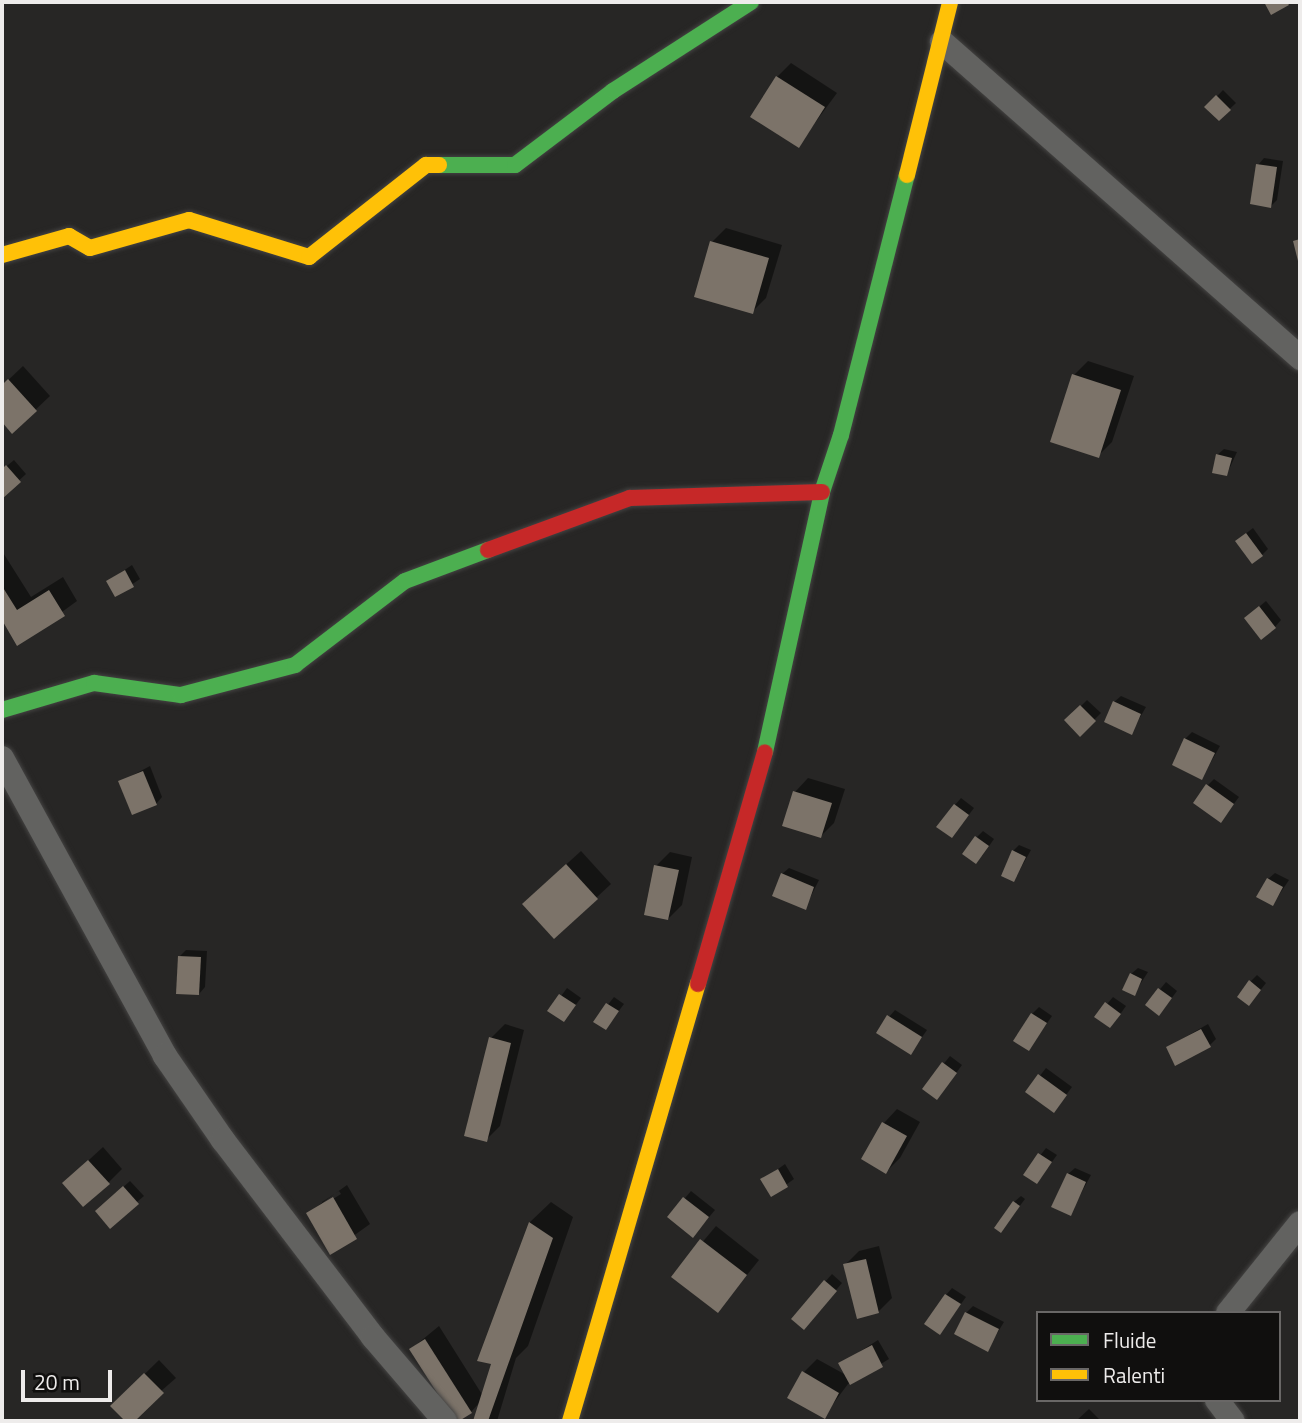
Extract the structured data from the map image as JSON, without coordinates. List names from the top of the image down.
{
  "legend": ["Fluide", "Ralenti"],
  "scale_bar": "20 m"
}
